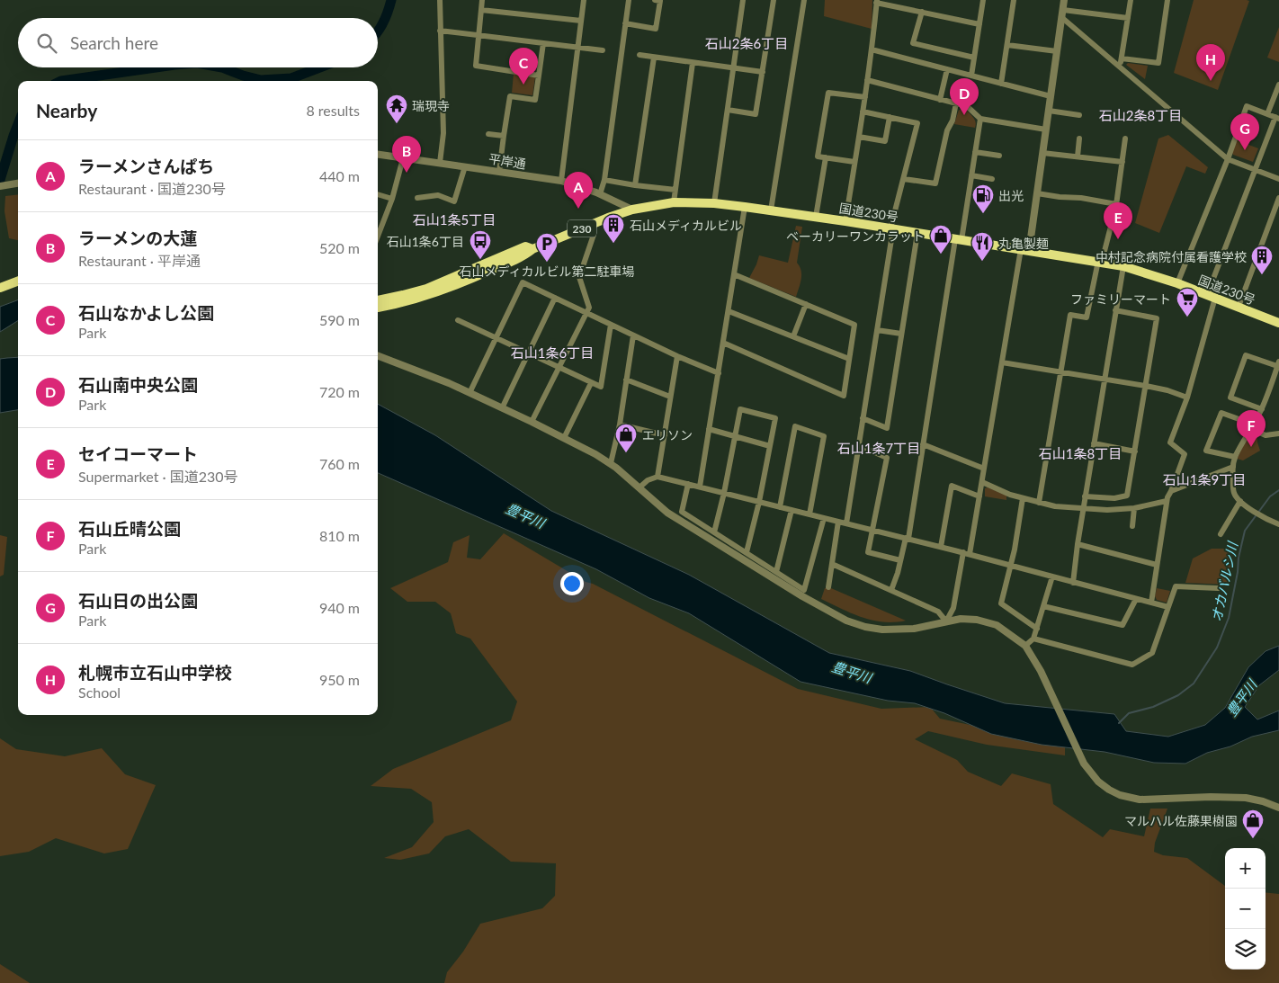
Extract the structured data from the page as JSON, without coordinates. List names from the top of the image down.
{
  "streets": {
    "highway": ["国道230号", "230"],
    "street": ["平岸通"]
  },
  "crossings": [
    ["平岸通", "国道230号"]
  ],
  "districts": [
    "石山2条6丁目",
    "石山2条8丁目",
    "石山1条5丁目",
    "石山1条6丁目",
    "石山1条7丁目",
    "石山1条8丁目",
    "石山1条9丁目"
  ],
  "water": ["豊平川", "オカバルシ川"],
  "places": {
    "temple": ["瑞現寺"],
    "fuel station": ["出光"],
    "building": ["石山メディカルビル", "中村記念病院付属看護学校"],
    "shop": ["ベーカリーワンカラット", "エリソン", "マルハル佐藤果樹園"],
    "bus stop": ["石山1条6丁目"],
    "restaurant": ["丸亀製麺"],
    "parking": ["石山メディカルビル第二駐車場"],
    "supermarket": ["ファミリーマート"]
  },
  "page": {
    "search": "Search here",
    "pins": [
      "H",
      "C",
      "D",
      "G",
      "B",
      "A",
      "E",
      "F"
    ],
    "heading": ["Nearby", "8 results"],
    "list": [
      {
        "mark": "A",
        "name": "ラーメンさんぱち",
        "note": "Restaurant · 国道230号",
        "value": "440 m"
      },
      {
        "mark": "B",
        "name": "ラーメンの大蓮",
        "note": "Restaurant · 平岸通",
        "value": "520 m"
      },
      {
        "mark": "C",
        "name": "石山なかよし公園",
        "note": "Park",
        "value": "590 m"
      },
      {
        "mark": "D",
        "name": "石山南中央公園",
        "note": "Park",
        "value": "720 m"
      },
      {
        "mark": "E",
        "name": "セイコーマート",
        "note": "Supermarket · 国道230号",
        "value": "760 m"
      },
      {
        "mark": "F",
        "name": "石山丘晴公園",
        "note": "Park",
        "value": "810 m"
      },
      {
        "mark": "G",
        "name": "石山日の出公園",
        "note": "Park",
        "value": "940 m"
      },
      {
        "mark": "H",
        "name": "札幌市立石山中学校",
        "note": "School",
        "value": "950 m"
      }
    ],
    "map_buttons": ["+", "−"]
  }
}
